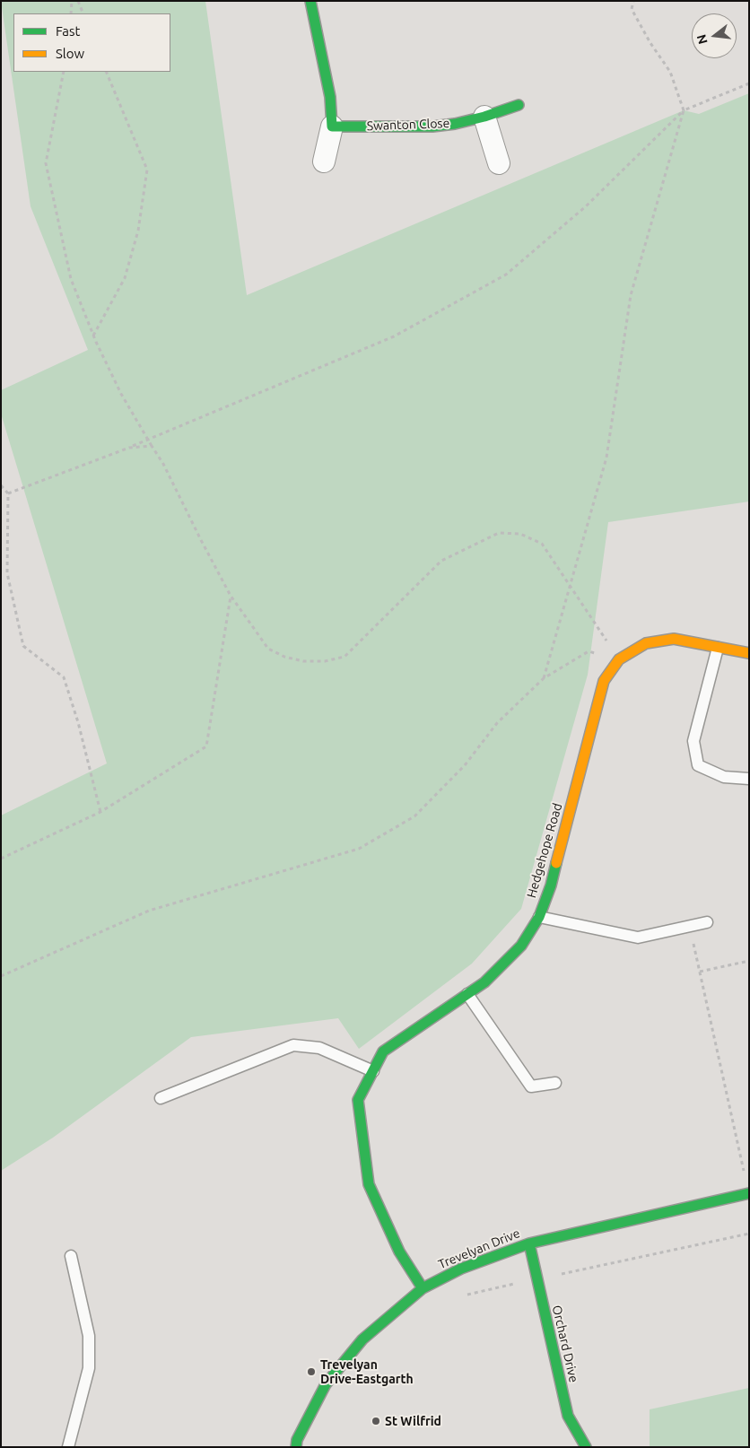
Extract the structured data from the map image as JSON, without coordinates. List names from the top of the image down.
{
  "streets": {
    "street": [
      "Swanton Close",
      "Hedgehope Road",
      "Trevelyan Drive",
      "Orchard Drive"
    ]
  },
  "crossings": [
    ["Hedgehope Road", "Trevelyan Drive"],
    ["Trevelyan Drive", "Orchard Drive"]
  ],
  "places": ["Trevelyan Drive-Eastgarth", "St Wilfrid"],
  "legend": ["Fast", "Slow"],
  "north": "left"
}
